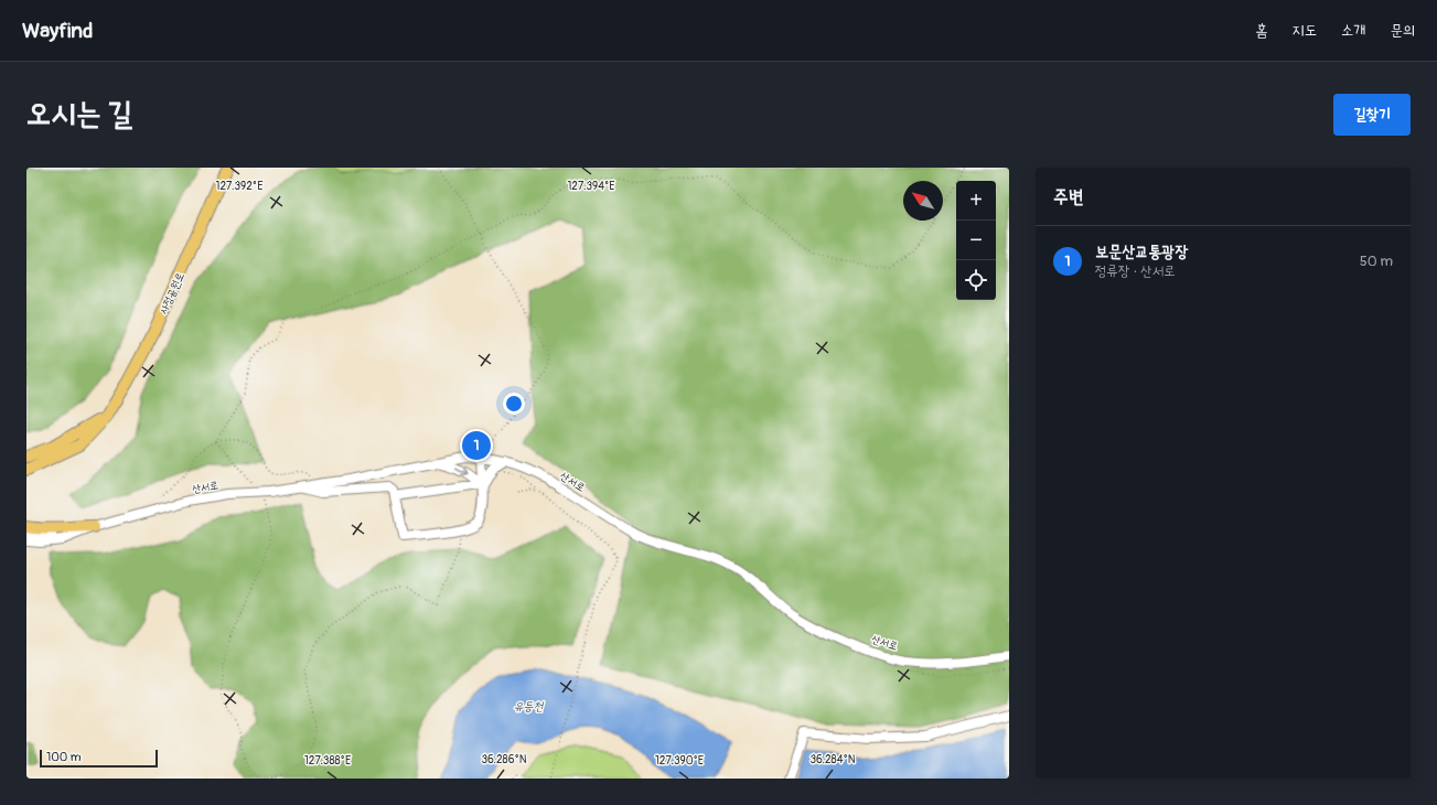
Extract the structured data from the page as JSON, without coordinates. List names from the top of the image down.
{
  "streets": {
    "main road": ["사정공원로"],
    "street": ["산서로"]
  },
  "water": ["유등천"],
  "scale_bar": "100 m",
  "north": "top left",
  "page": {
    "header": "Wayfind",
    "nav": [
      "홈",
      "지도",
      "소개",
      "문의"
    ],
    "buttons": "길찾기",
    "title": "오시는 길",
    "heading": "주변",
    "map_buttons": ["+", "−"],
    "list": [
      {
        "mark": "1",
        "name": "보문산교통광장",
        "note": "정류장 · 산서로",
        "value": "50 m"
      }
    ],
    "pins": "1",
    "scale": "100 m"
  },
  "coordinates": [
    "127.392°E",
    "127.394°E",
    "36.286°N",
    "36.284°N",
    "127.388°E",
    "127.390°E"
  ]
}
